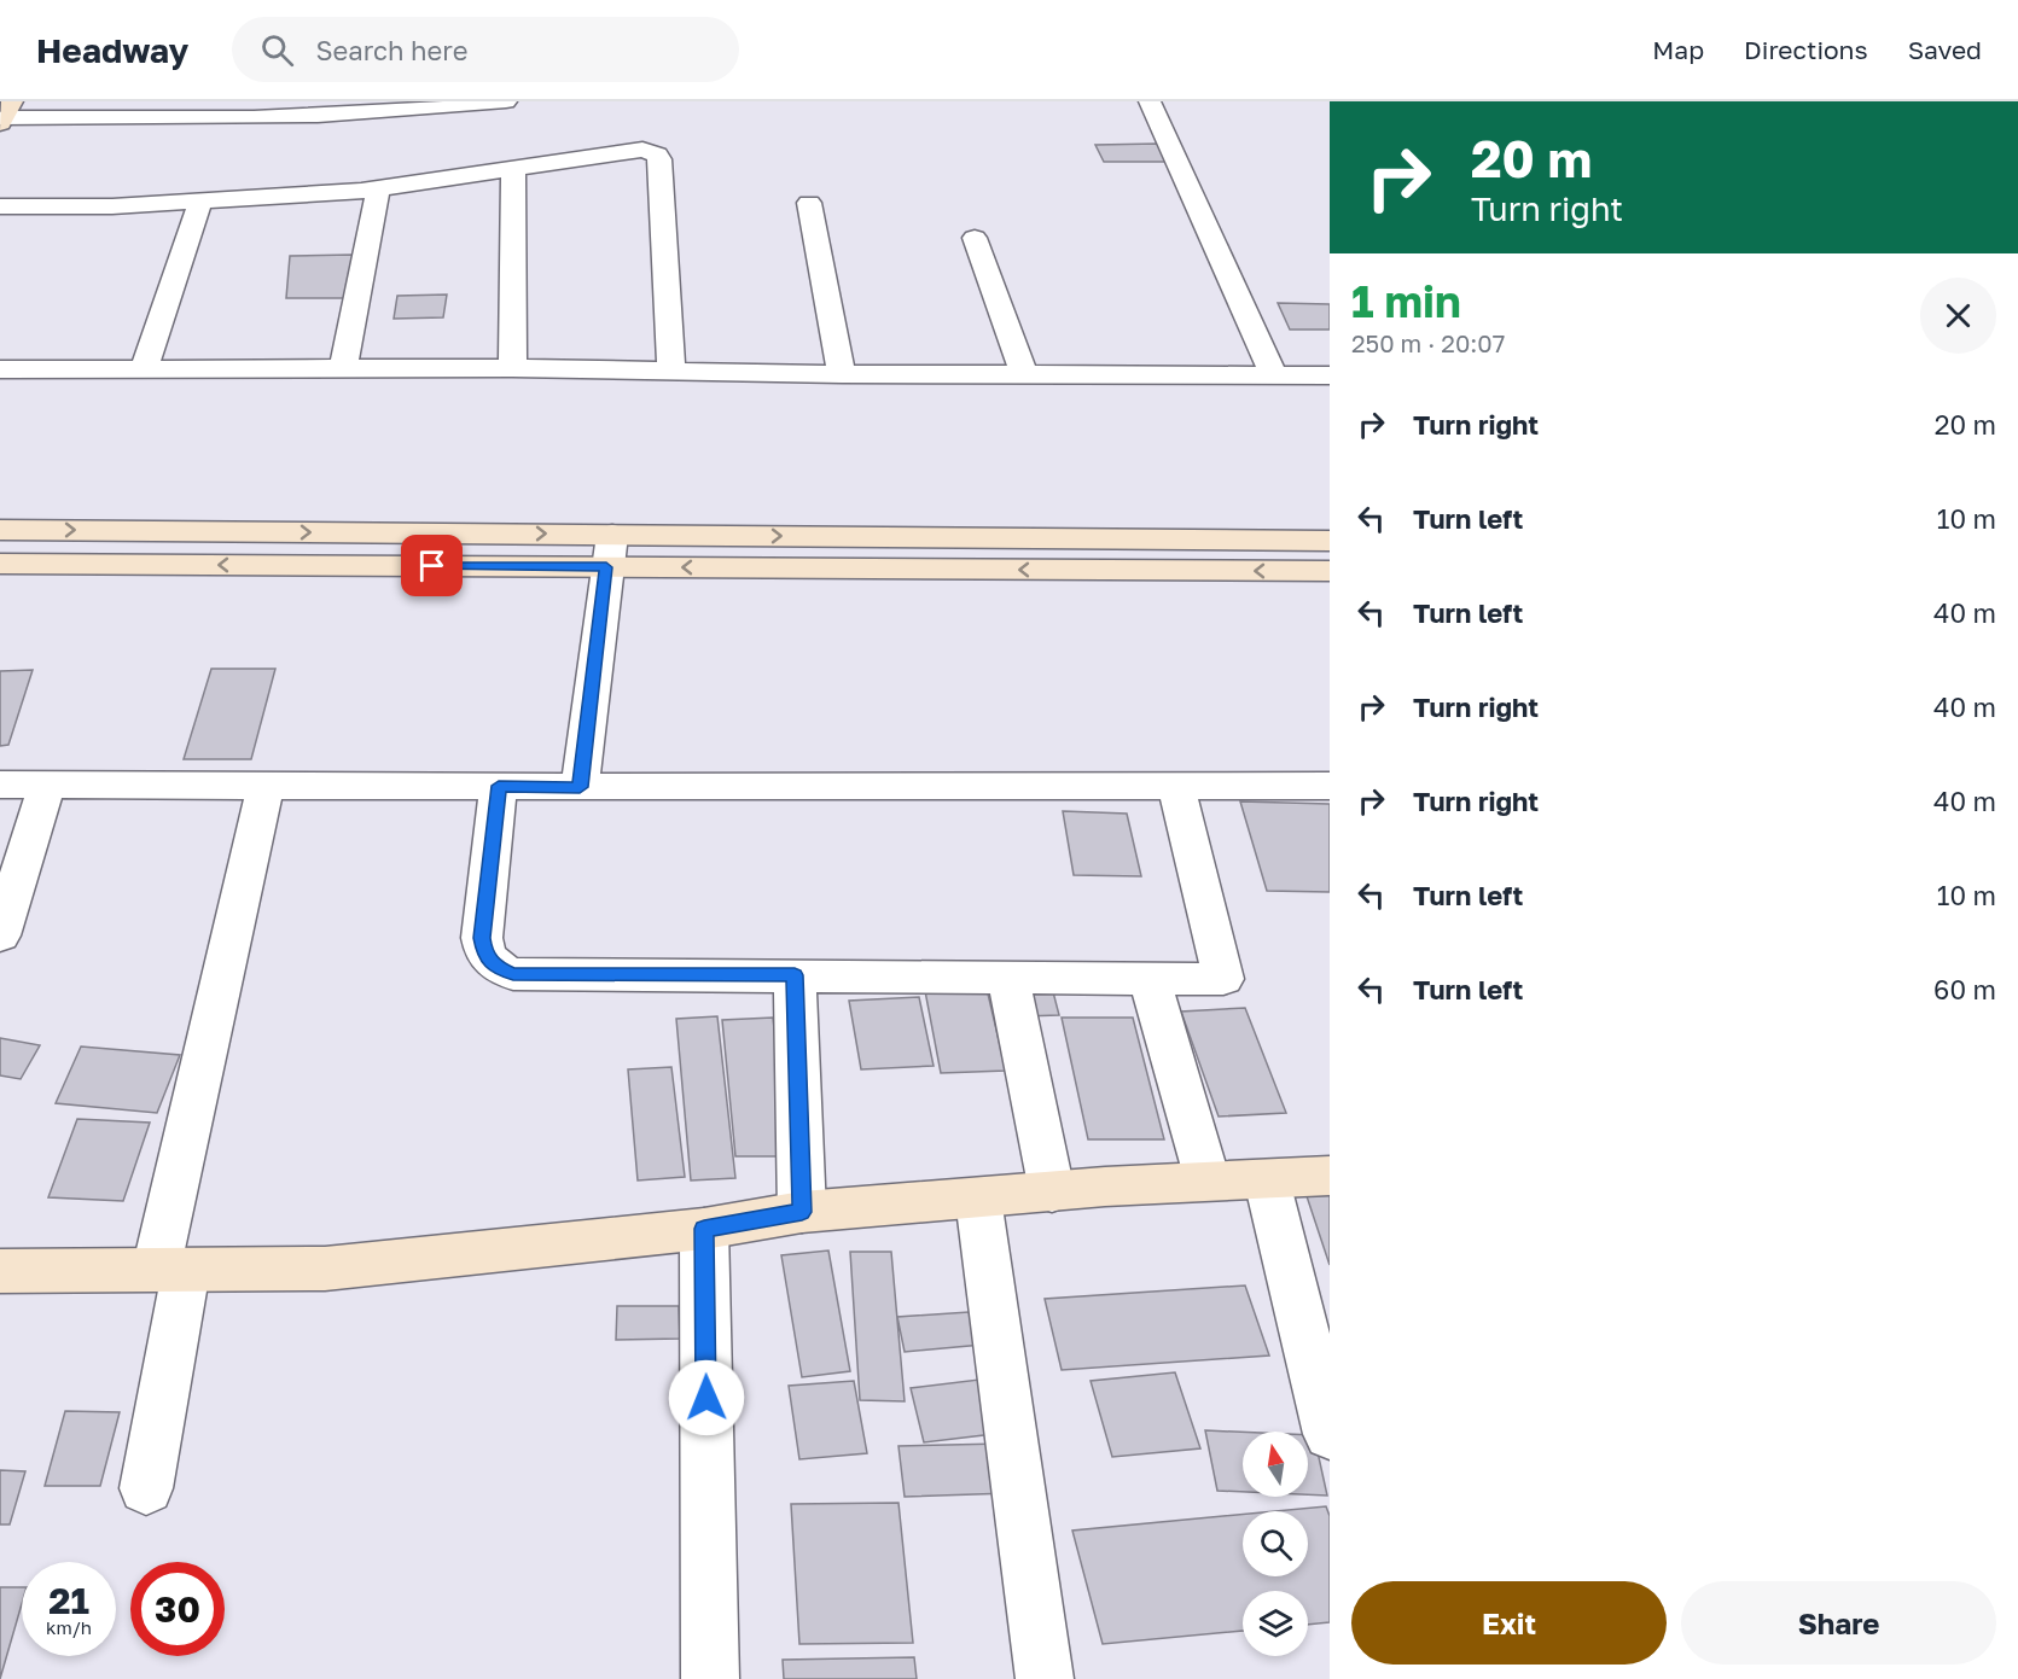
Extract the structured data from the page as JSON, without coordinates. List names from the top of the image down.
{
  "north": "top",
  "page": {
    "header": "Headway",
    "search": "Search here",
    "nav": ["Map", "Directions", "Saved"],
    "turn": ["20 m", "Turn right"],
    "heading": ["1 min", "250 m · 20:07"],
    "list": [
      {
        "name": "Turn right",
        "value": "20 m"
      },
      {
        "name": "Turn left",
        "value": "10 m"
      },
      {
        "name": "Turn left",
        "value": "40 m"
      },
      {
        "name": "Turn right",
        "value": "40 m"
      },
      {
        "name": "Turn right",
        "value": "40 m"
      },
      {
        "name": "Turn left",
        "value": "10 m"
      },
      {
        "name": "Turn left",
        "value": "60 m"
      }
    ],
    "speed": "21 km/h",
    "limit": "30",
    "buttons": ["Exit", "Share"]
  }
}
